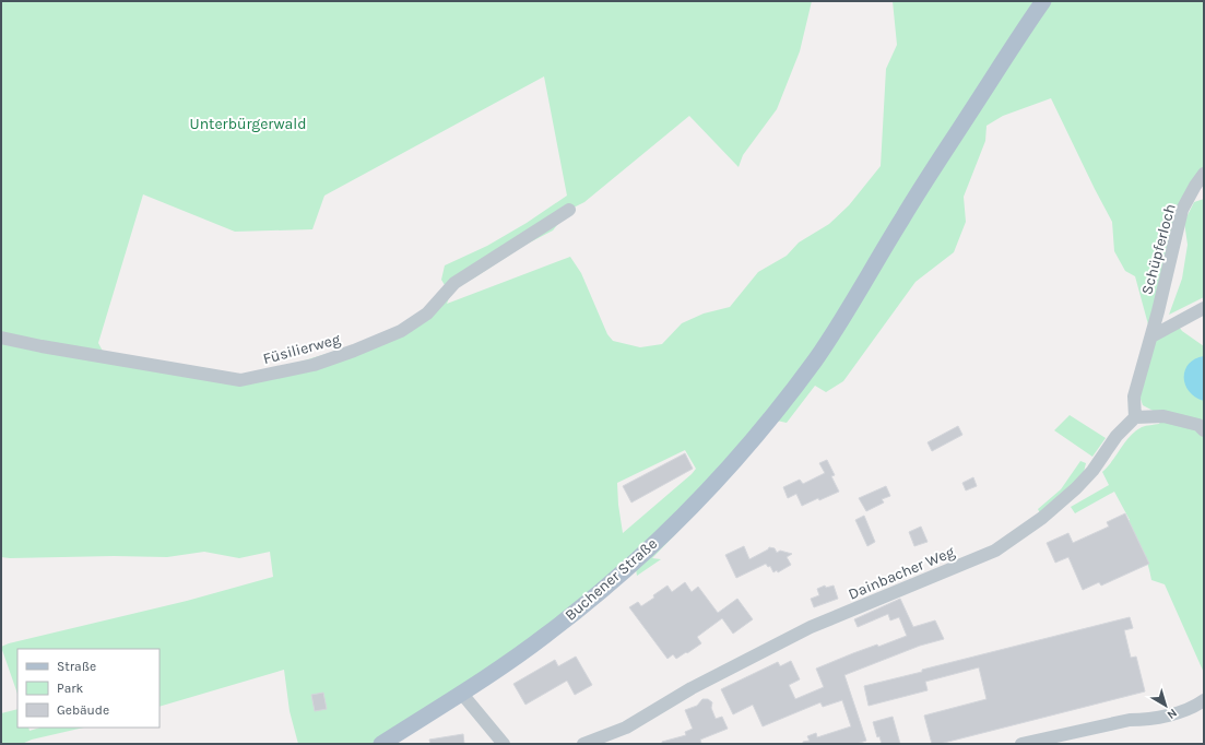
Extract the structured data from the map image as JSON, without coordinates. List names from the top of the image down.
{
  "streets": {
    "main road": ["Buchener Straße"],
    "street": ["Schüpferloch", "Füsilierweg", "Dainbacher Weg"]
  },
  "crossings": [
    ["Schüpferloch", "Dainbacher Weg"]
  ],
  "parks": ["Unterbürgerwald"],
  "legend": ["Straße", "Park", "Gebäude"],
  "north": "bottom right"
}
